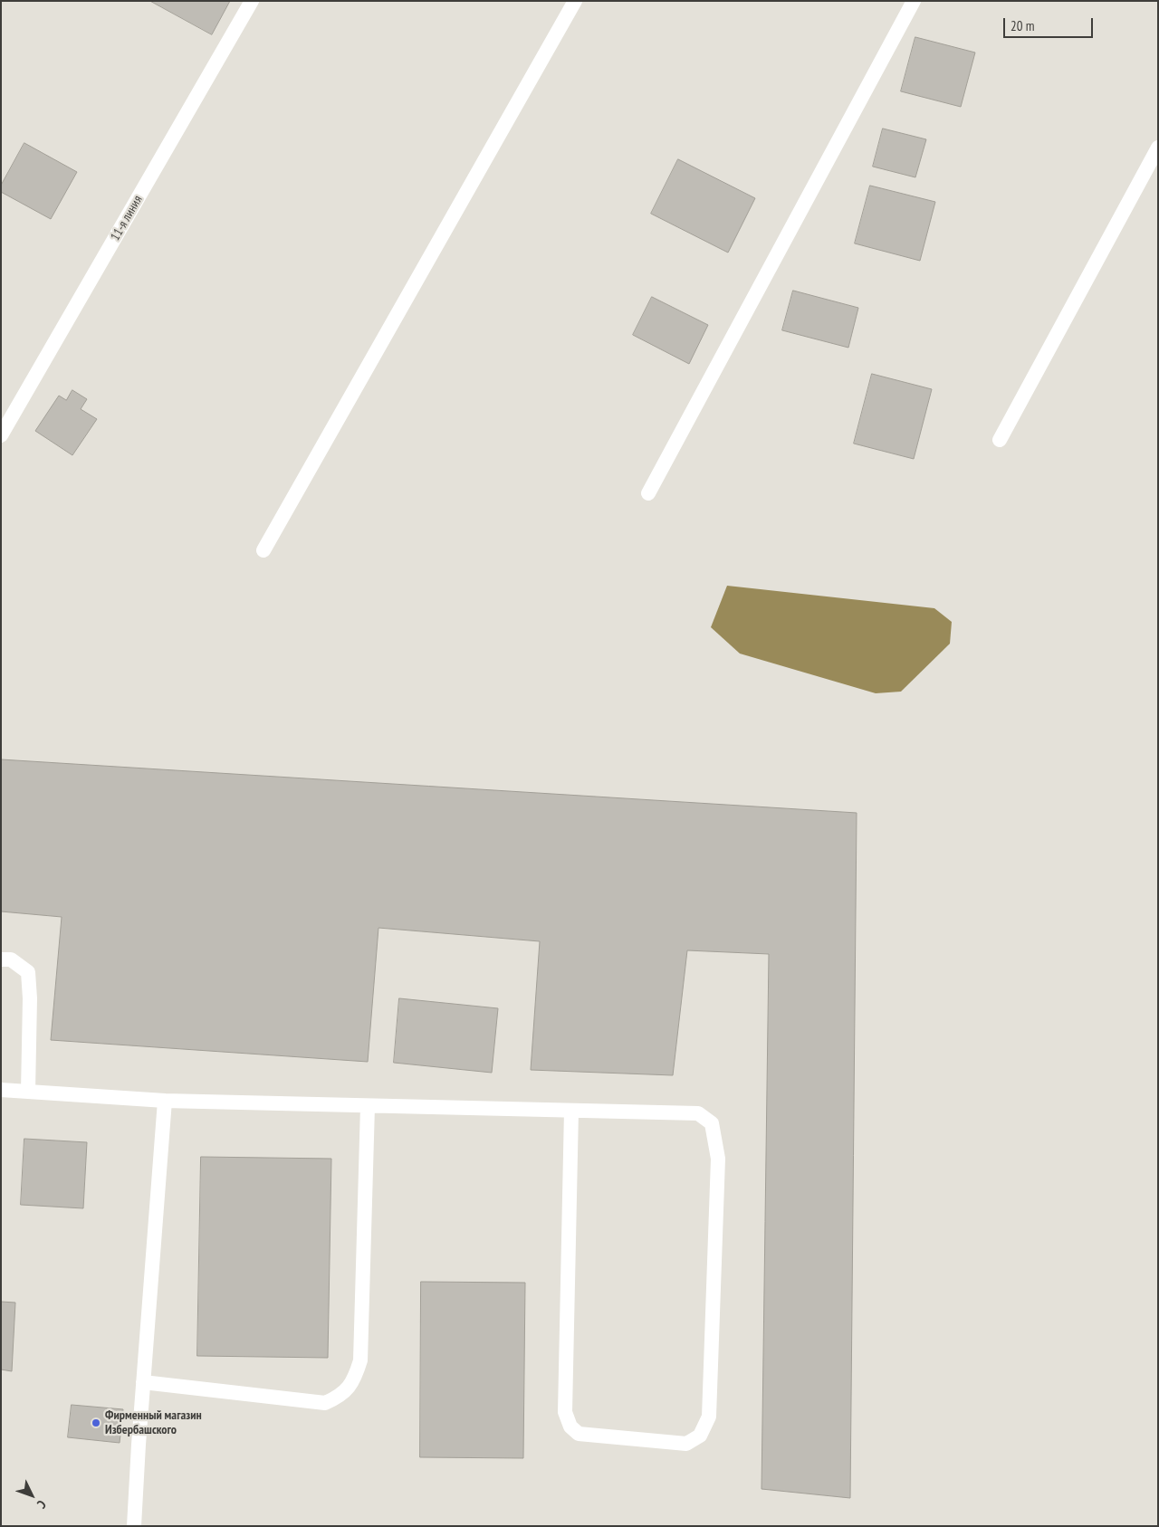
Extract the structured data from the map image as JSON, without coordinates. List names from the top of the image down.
{
  "streets": {
    "lane": ["11-я линия"]
  },
  "places": ["Фирменный магазин Избербашского"],
  "scale_bar": "20 m",
  "north": "bottom right"
}
